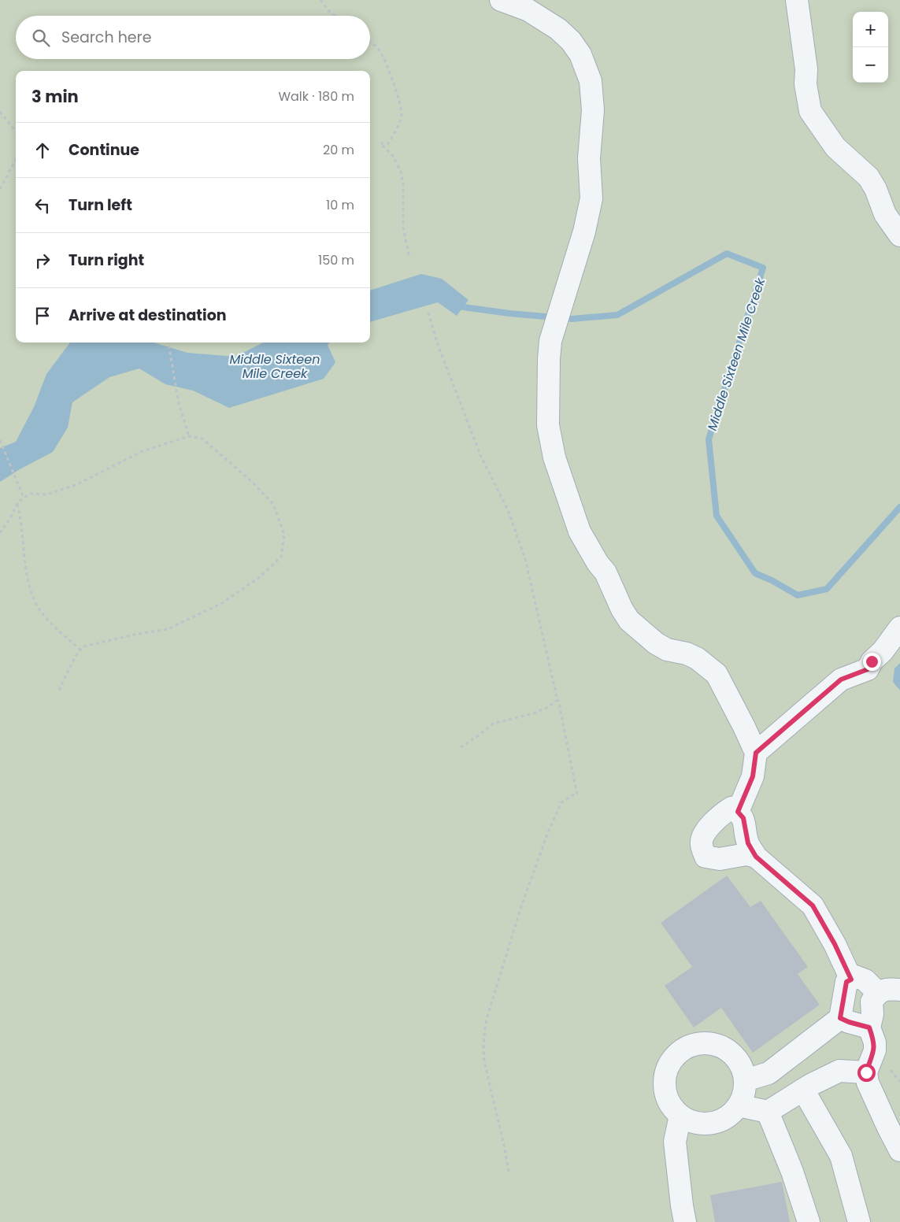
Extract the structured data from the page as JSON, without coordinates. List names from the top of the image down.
{
  "water": ["Middle Sixteen Mile Creek"],
  "page": {
    "map_buttons": ["+", "−"],
    "search": "Search here",
    "heading": ["3 min", "Walk · 180 m"],
    "list": [
      ["Continue", "20 m"],
      ["Turn left", "10 m"],
      ["Turn right", "150 m"],
      "Arrive at destination"
    ]
  }
}
